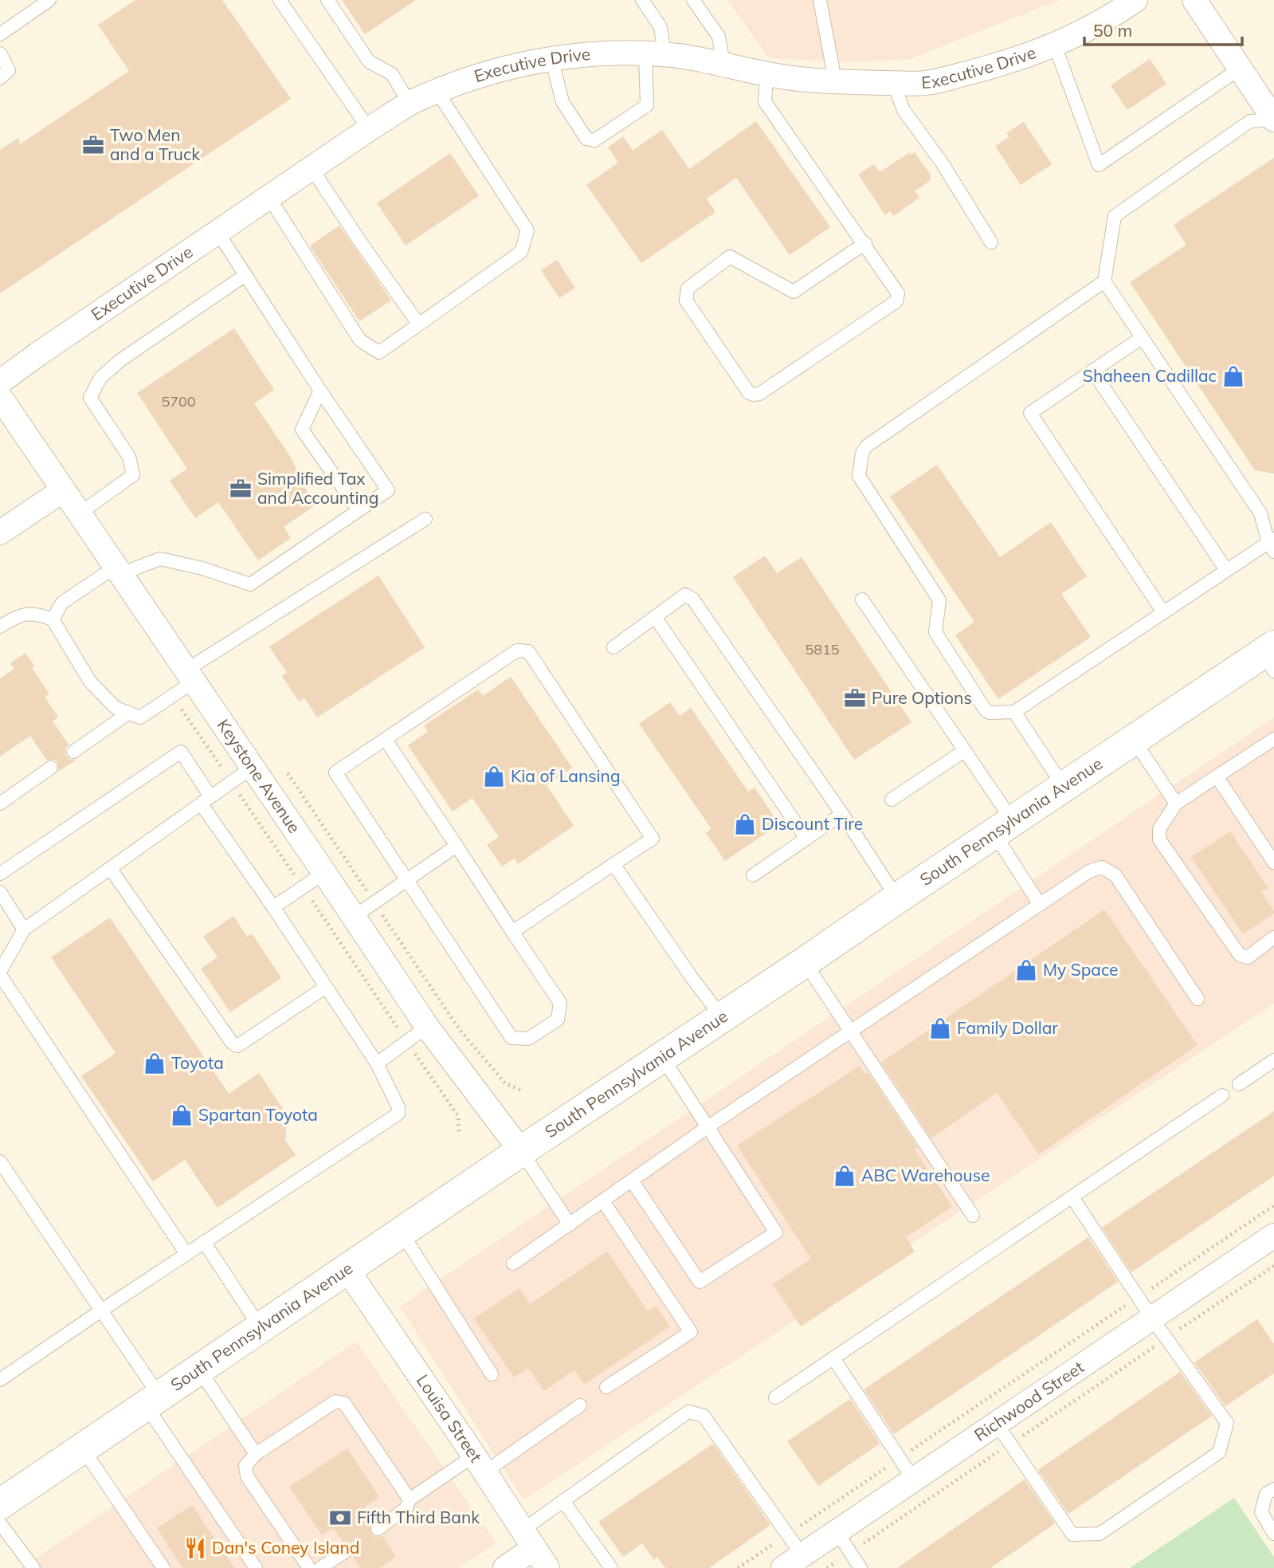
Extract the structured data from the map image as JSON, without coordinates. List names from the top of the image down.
{
  "streets": {
    "main road": ["South Pennsylvania Avenue"],
    "street": [
      "Executive Drive",
      "Keystone Avenue",
      "Richwood Street",
      "Louisa Street"
    ]
  },
  "crossings": [
    ["Keystone Avenue", "South Pennsylvania Avenue"],
    ["South Pennsylvania Avenue", "Louisa Street"]
  ],
  "places": {
    "office": ["Two Men and a Truck", "Simplified Tax and Accounting", "Pure Options"],
    "shop": [
      "Shaheen Cadillac",
      "Kia of Lansing",
      "Discount Tire",
      "My Space",
      "Family Dollar",
      "Toyota",
      "Spartan Toyota",
      "ABC Warehouse"
    ],
    "bank": ["Fifth Third Bank"],
    "restaurant": ["Dan's Coney Island"]
  },
  "house_numbers": ["5700", "5815"],
  "scale_bar": "50 m"
}
